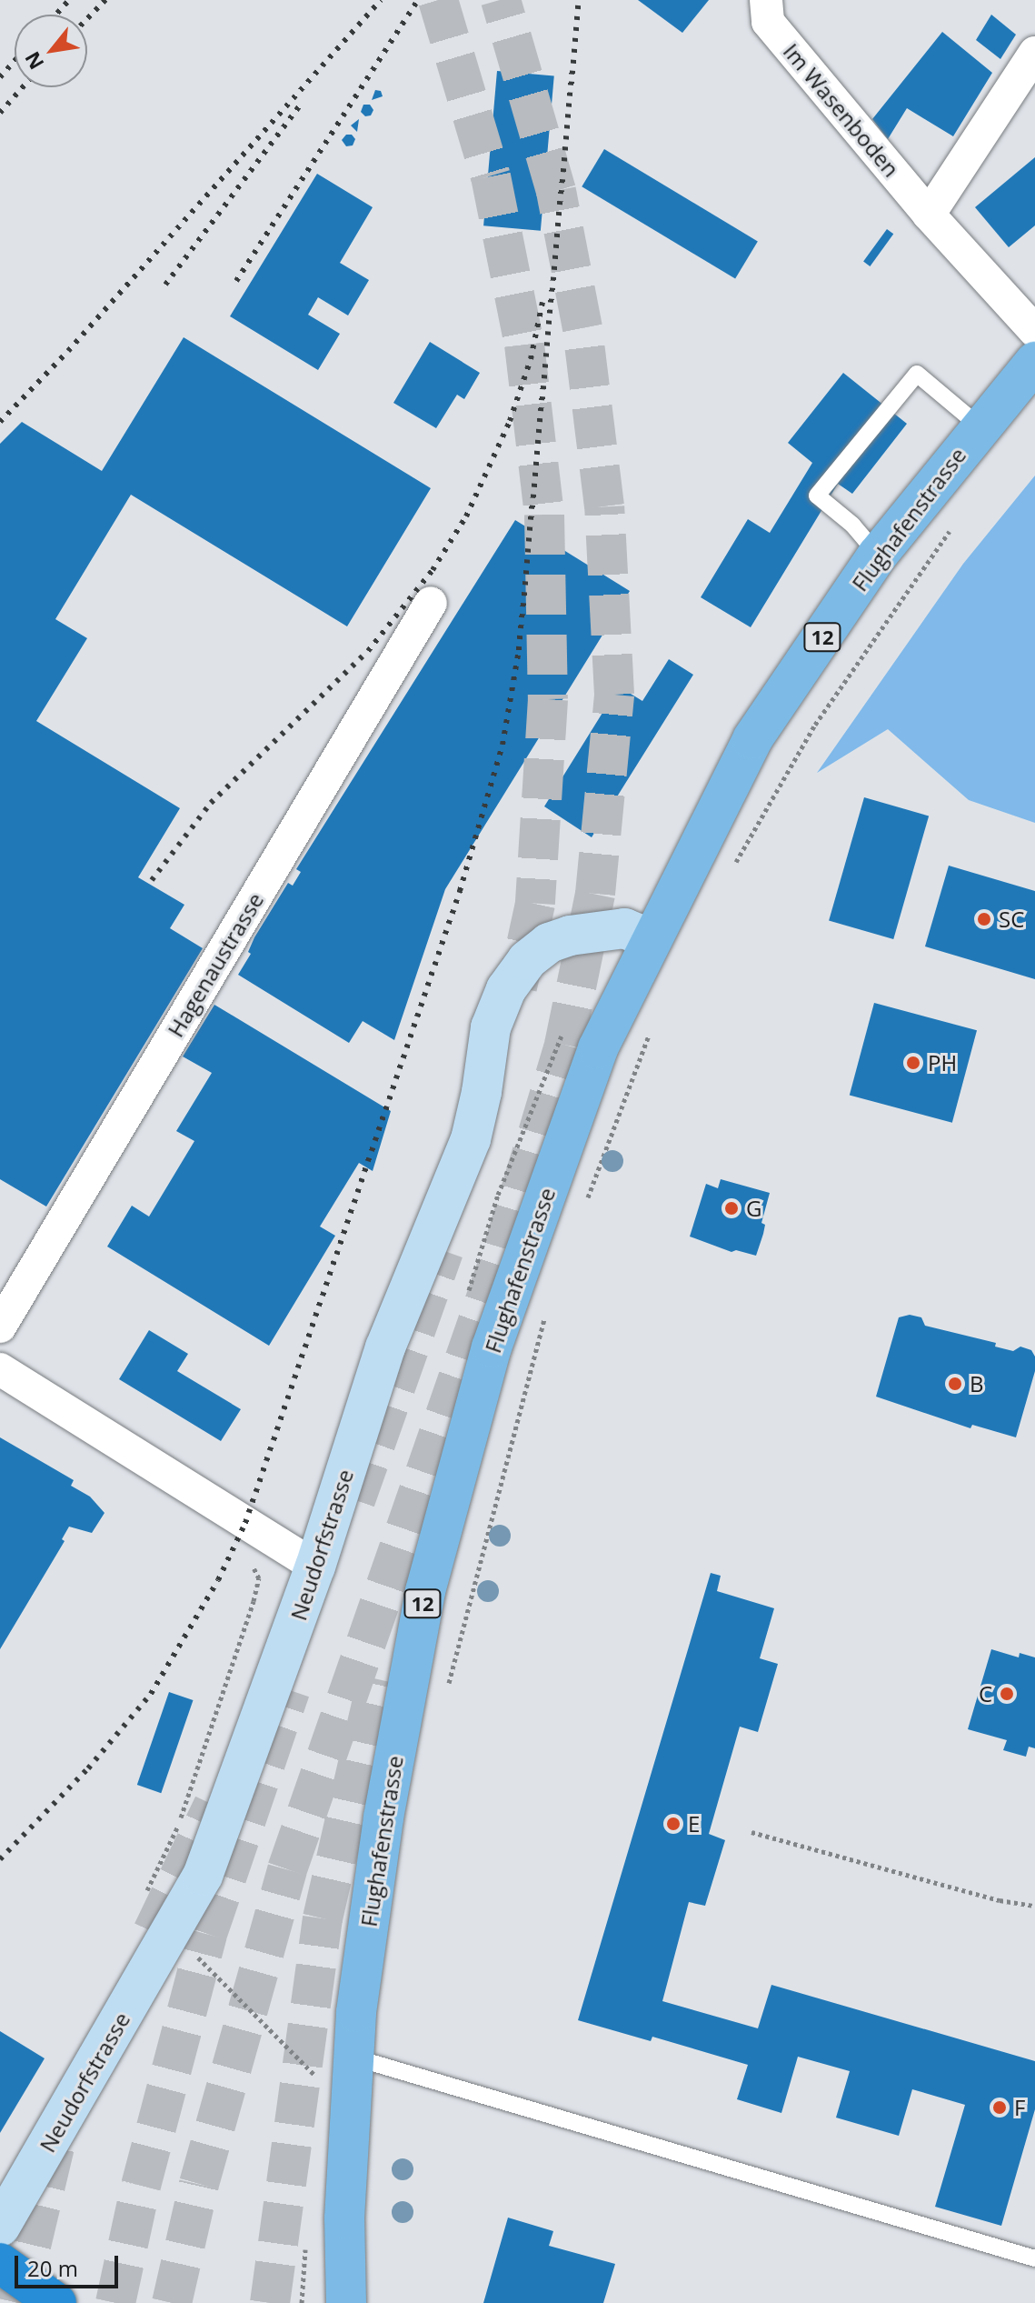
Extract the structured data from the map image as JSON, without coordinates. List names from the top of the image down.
{
  "streets": {
    "main road": ["Flughafenstrasse", "12"],
    "street": ["Im Wasenboden", "Hagenaustrasse", "Neudorfstrasse"]
  },
  "crossings": [
    ["Flughafenstrasse", "Neudorfstrasse"]
  ],
  "places": [
    "SC",
    "PH",
    "G",
    "B",
    "C",
    "E",
    "F"
  ],
  "scale_bar": "20 m",
  "north": "bottom left"
}
